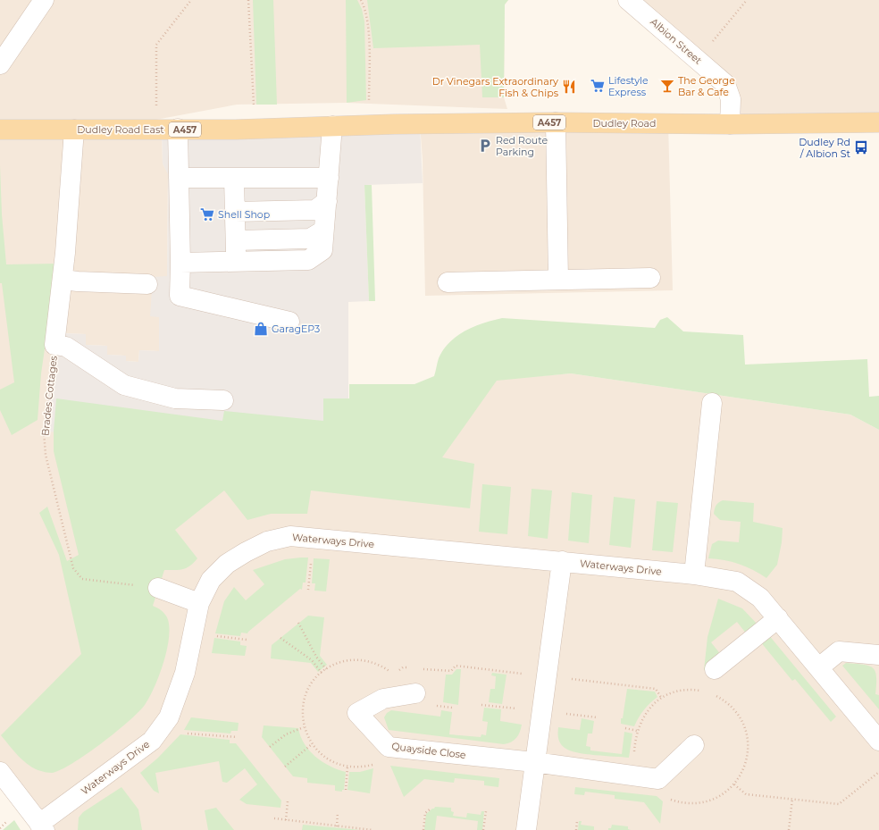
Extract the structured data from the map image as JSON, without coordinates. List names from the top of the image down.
{
  "streets": {
    "main road": ["A457", "Dudley Road", "Dudley Road East"],
    "street": [
      "Albion Street",
      "Brades Cottages",
      "Waterways Drive",
      "Quayside Close"
    ]
  },
  "crossings": [
    ["Albion Street", "Dudley Road"],
    ["Dudley Road", "Dudley Road East"],
    ["Dudley Road East", "Brades Cottages"]
  ],
  "places": {
    "supermarket": ["Lifestyle Express", "Shell Shop"],
    "bar": ["The George Bar & Cafe"],
    "restaurant": ["Dr Vinegars Extraordinary Fish & Chips"],
    "parking": ["Red Route Parking"],
    "bus stop": ["Dudley Rd / Albion St"],
    "shop": ["GaragEP3"]
  }
}
